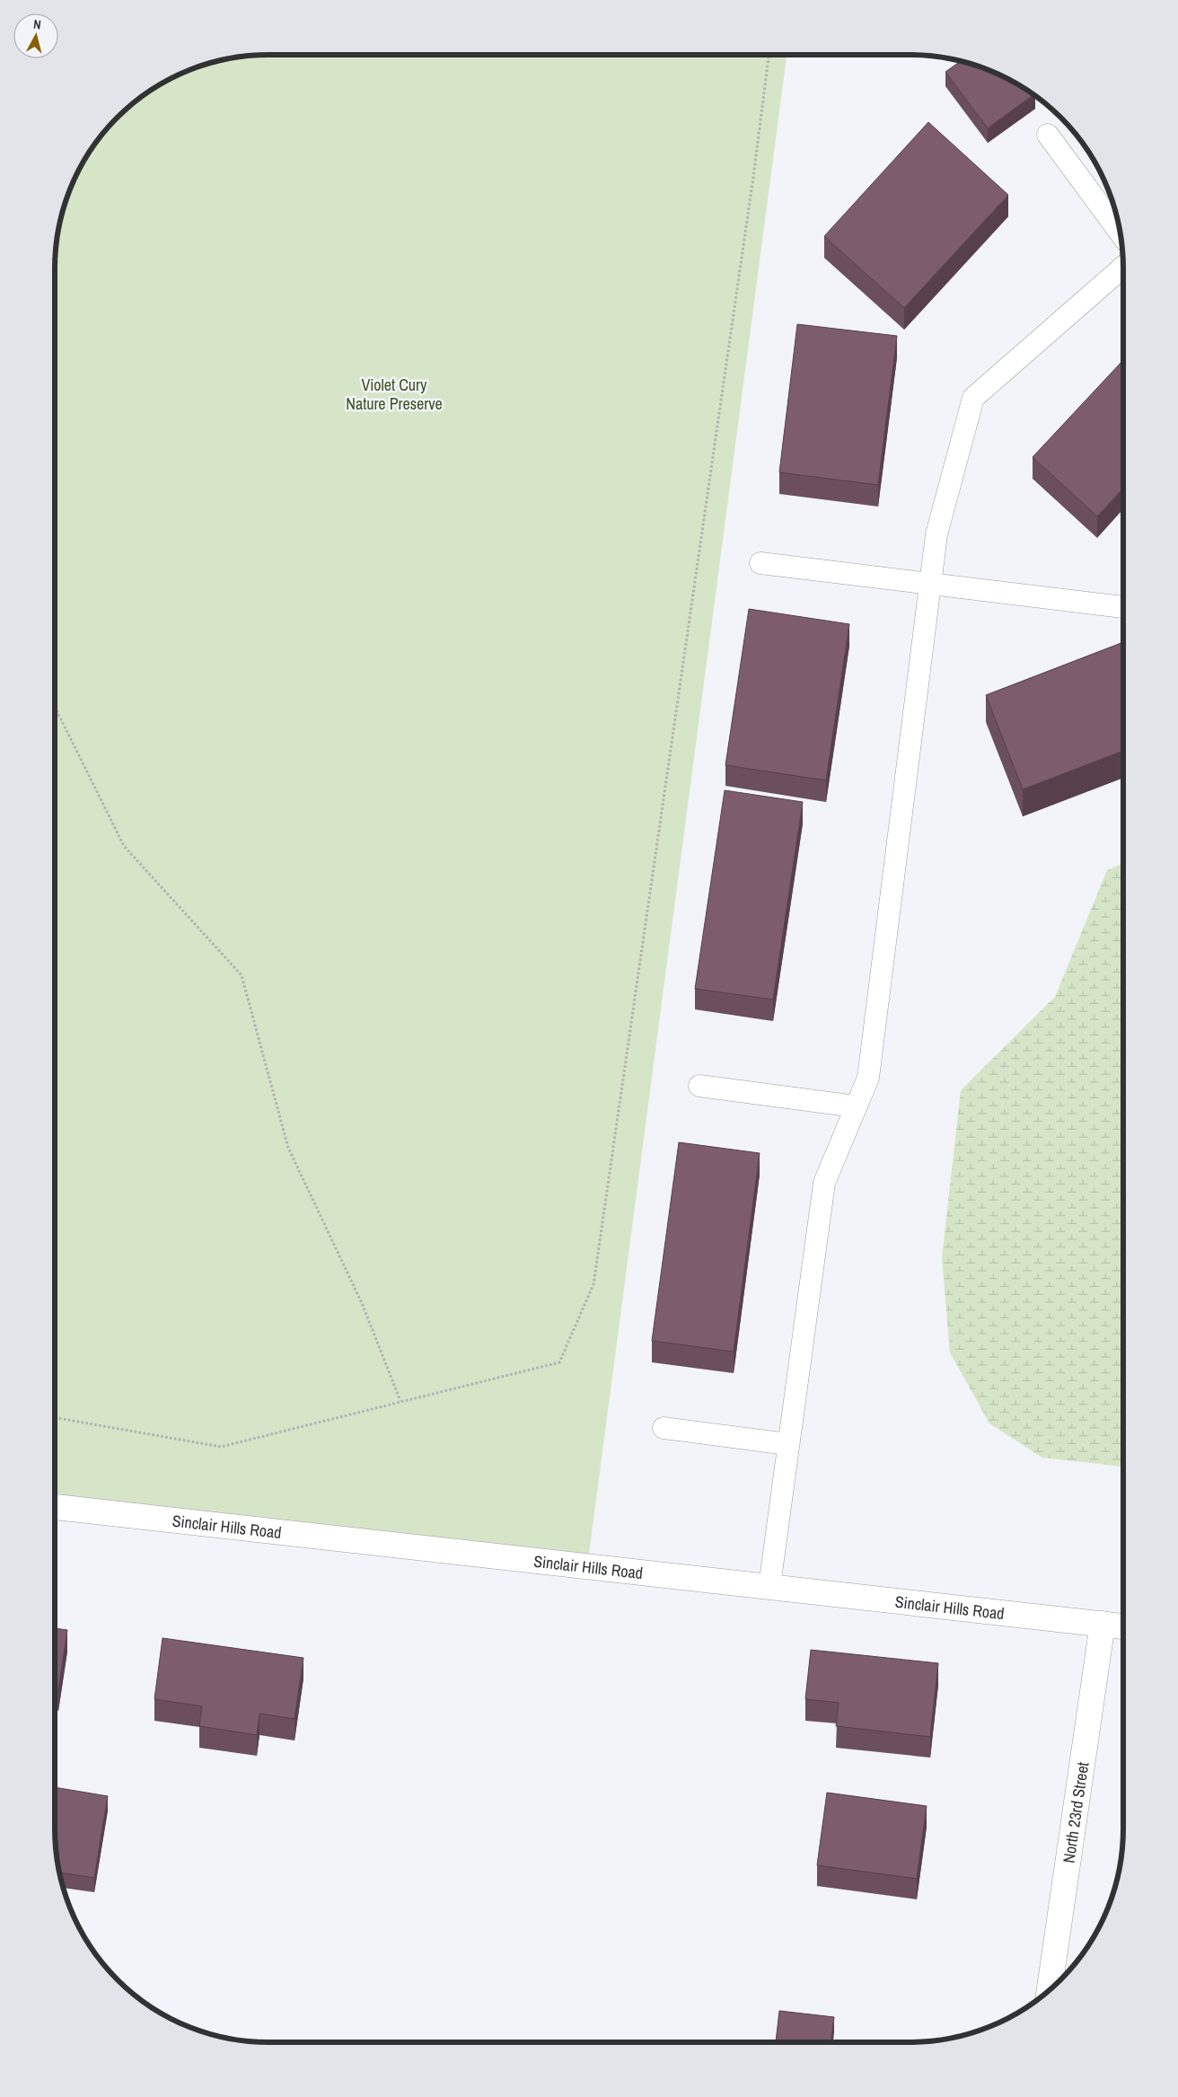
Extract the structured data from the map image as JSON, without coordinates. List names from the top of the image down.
{
  "streets": {
    "street": ["Sinclair Hills Road", "North 23rd Street"]
  },
  "crossings": [
    ["Sinclair Hills Road", "North 23rd Street"]
  ],
  "parks": ["Violet Cury Nature Preserve"],
  "north": "top"
}
